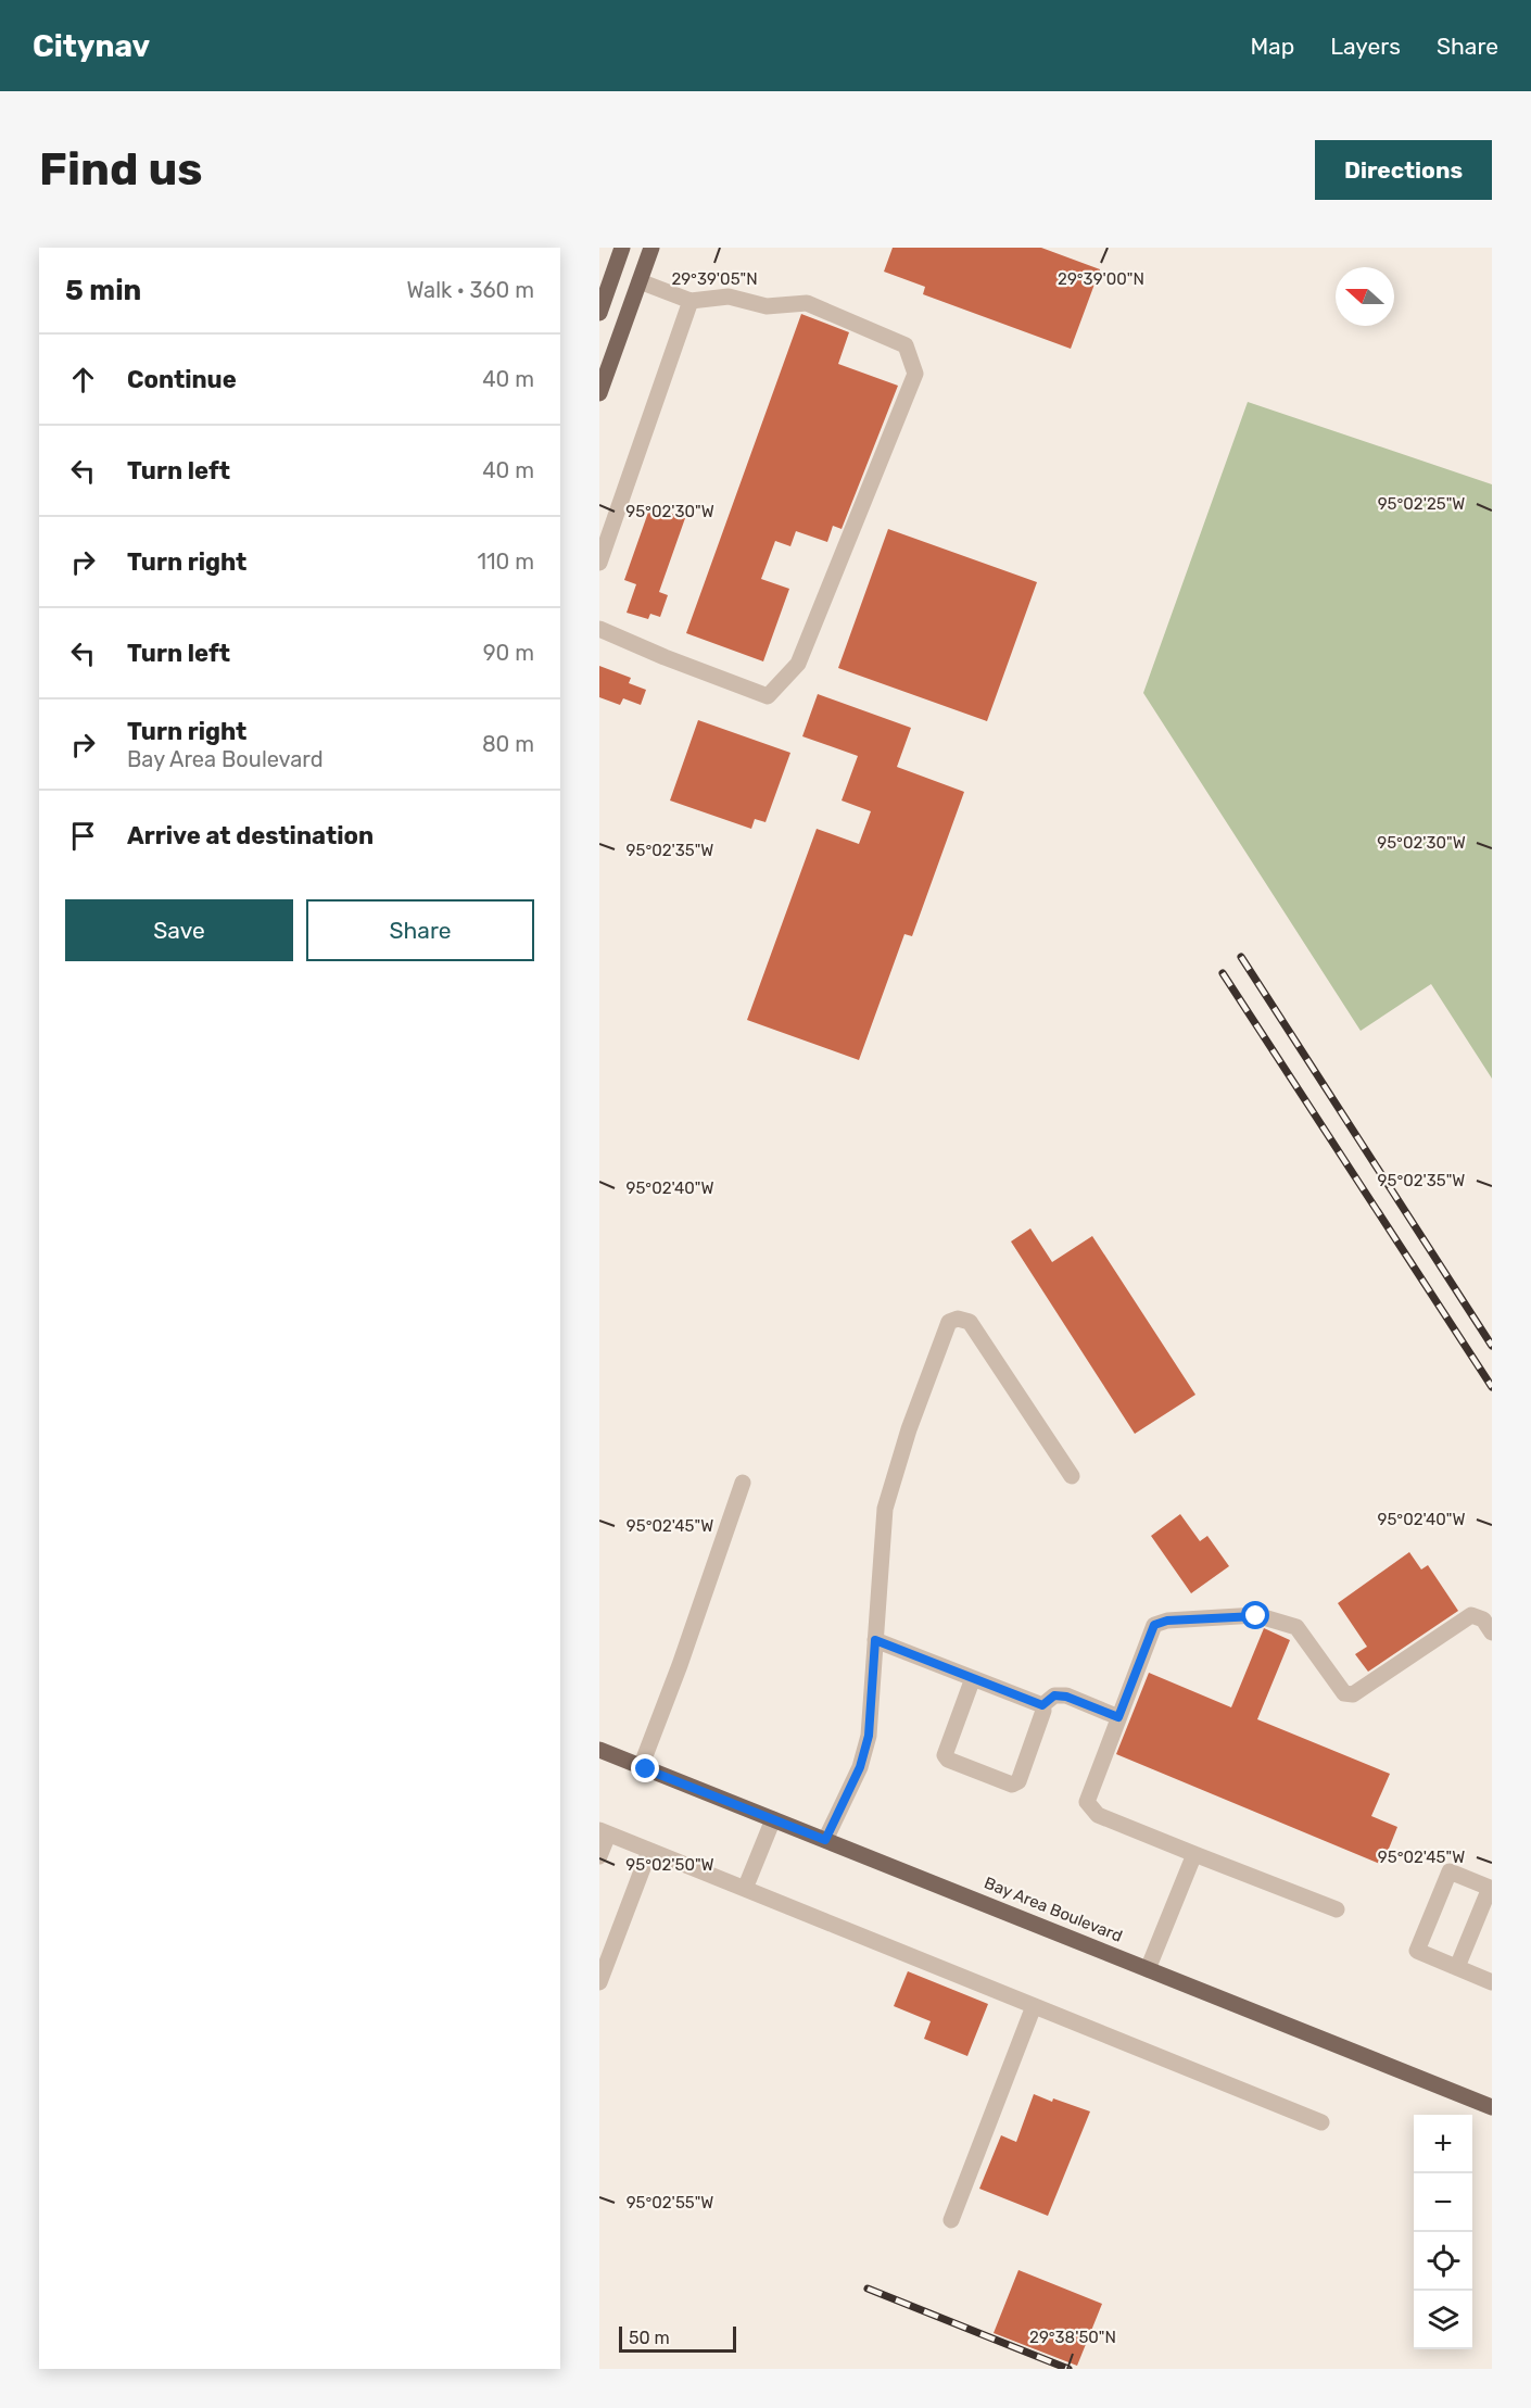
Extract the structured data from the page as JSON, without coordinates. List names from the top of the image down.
{
  "streets": {
    "main road": ["Bay Area Boulevard"]
  },
  "scale_bar": "50 m",
  "north": "left",
  "page": {
    "header": "Citynav",
    "nav": ["Map", "Layers", "Share"],
    "buttons": [
      "Directions",
      ["Save", "Share"]
    ],
    "title": "Find us",
    "heading": ["5 min", "Walk · 360 m"],
    "list": [
      ["Continue", "40 m"],
      ["Turn left", "40 m"],
      ["Turn right", "110 m"],
      ["Turn left", "90 m"],
      ["Turn right", "Bay Area Boulevard", "80 m"],
      "Arrive at destination"
    ],
    "map_buttons": ["+", "−"],
    "scale": "50 m"
  },
  "coordinates": [
    "29°39'05\"N",
    "29°39'00\"N",
    "95°02'25\"W",
    "95°02'30\"W",
    "95°02'35\"W",
    "95°02'40\"W",
    "95°02'45\"W",
    "95°02'50\"W",
    "95°02'55\"W",
    "29°38'50\"N"
  ]
}
